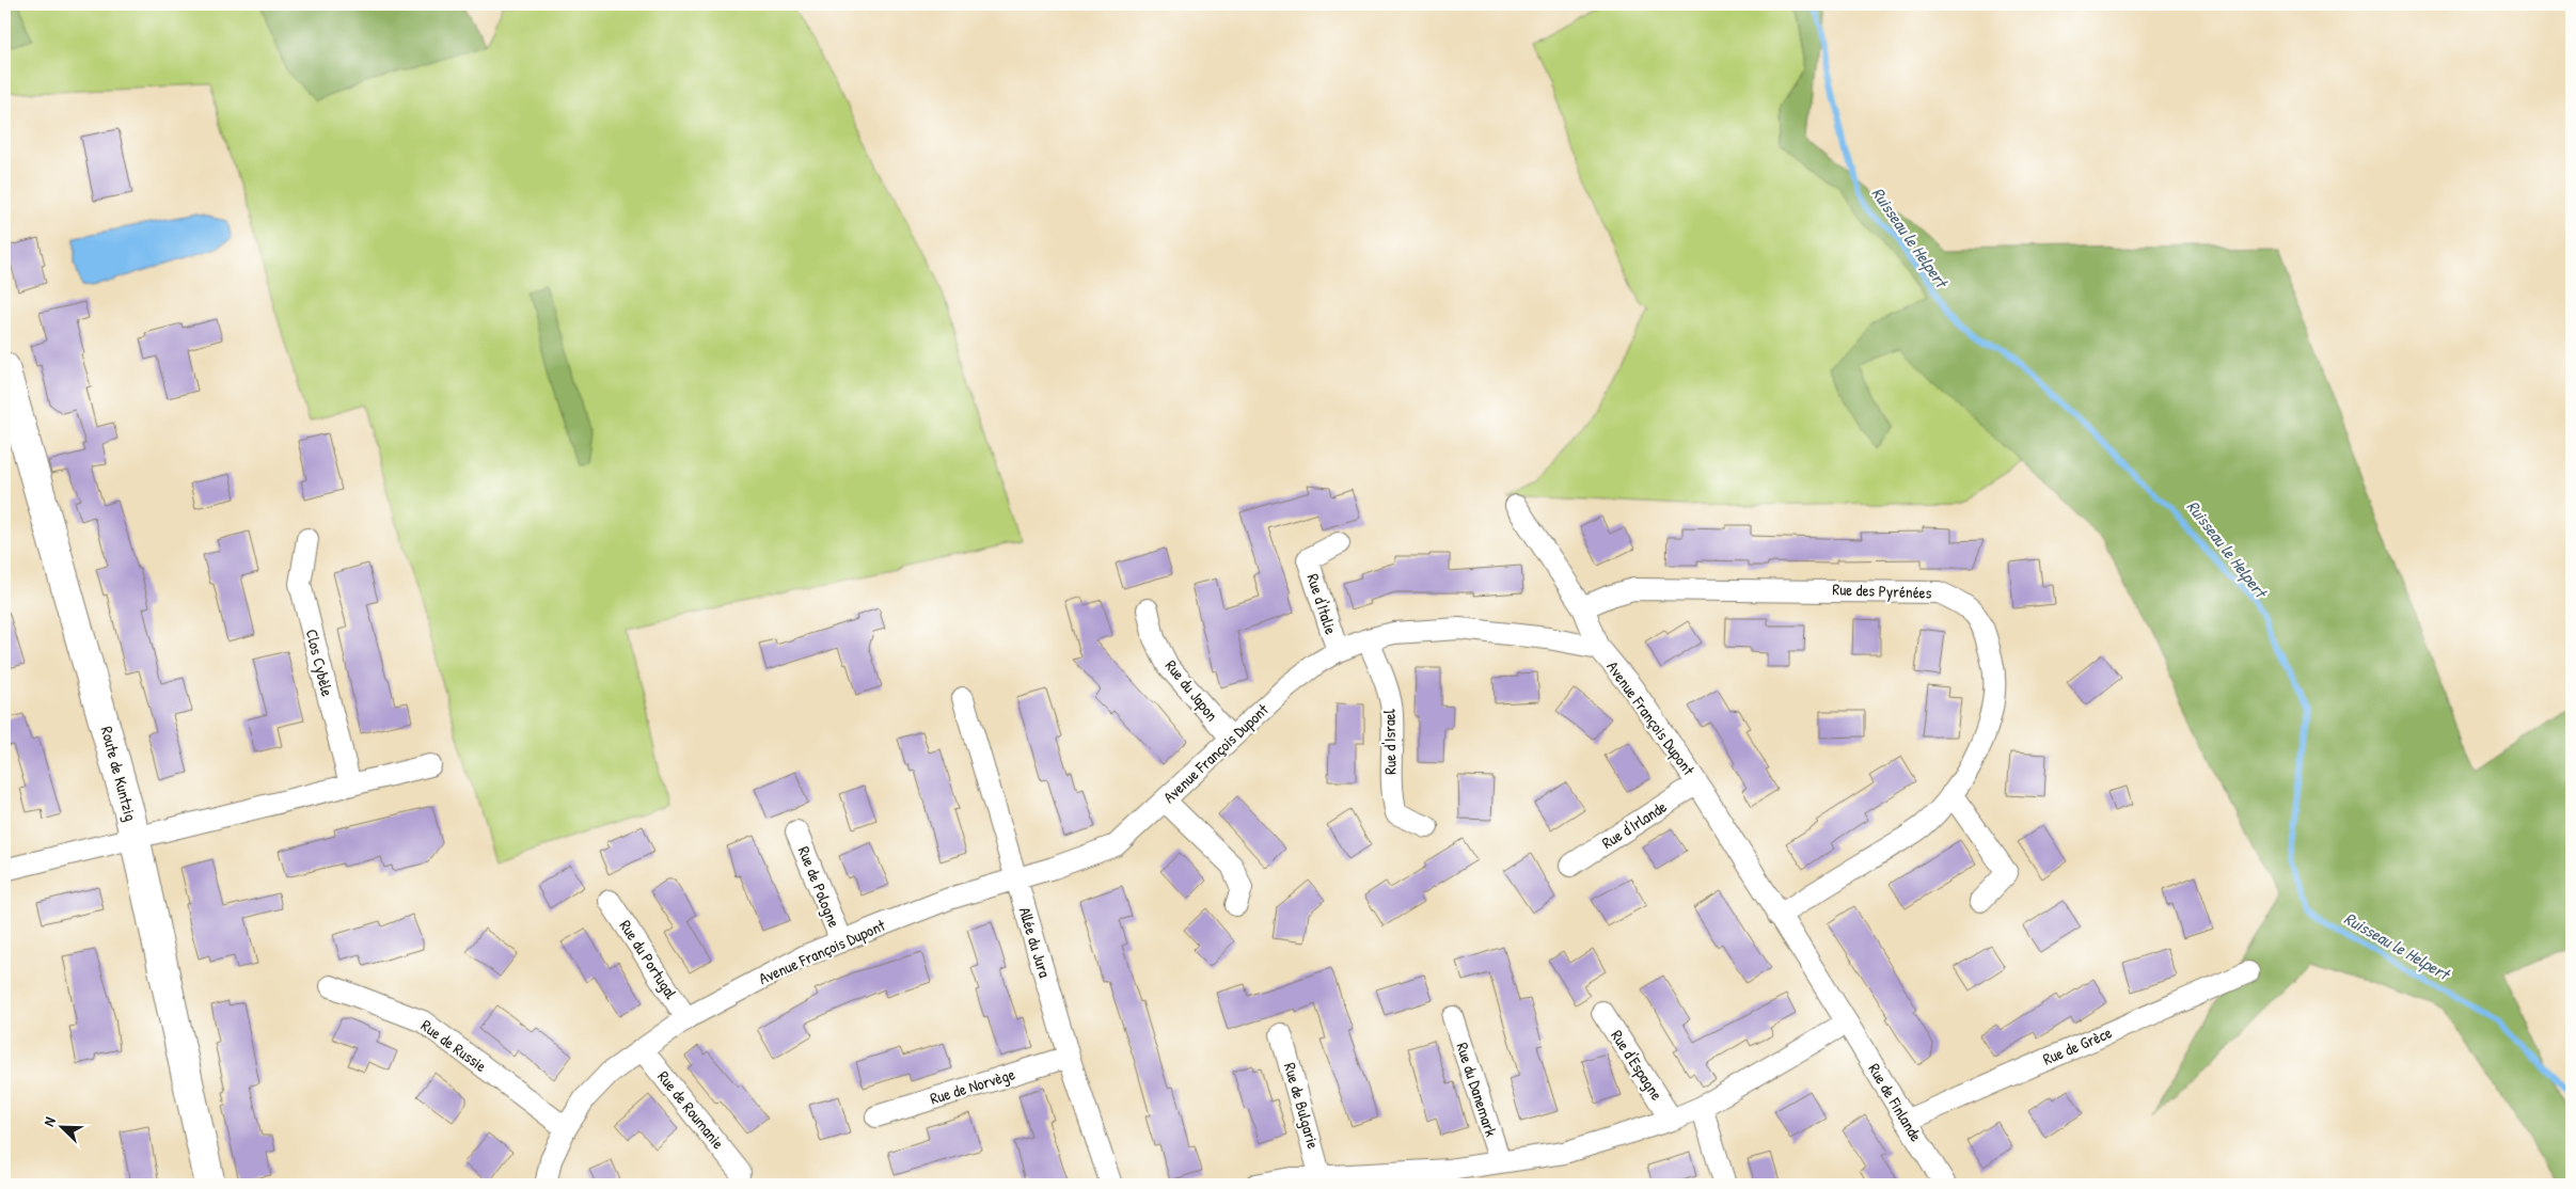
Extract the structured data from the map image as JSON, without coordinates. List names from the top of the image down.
{
  "streets": {
    "street": [
      "Rue des Pyrénées",
      "Rue d'Italie",
      "Clos Cybèle",
      "Rue du Japon",
      "Avenue François Dupont",
      "Rue d'Israel",
      "Route de Kuntzig",
      "Rue d'Irlande",
      "Rue de Pologne",
      "Allée du Jura",
      "Rue du Portugal",
      "Rue de Russie",
      "Rue de Grèce",
      "Rue d'Espagne",
      "Rue de Norvège",
      "Rue du Danemark",
      "Rue de Finlande",
      "Rue de Bulgarie",
      "Rue de Roumanie"
    ]
  },
  "crossings": [
    ["Rue des Pyrénées", "Avenue François Dupont"],
    ["Rue d'Italie", "Avenue François Dupont"],
    ["Rue du Japon", "Avenue François Dupont"],
    ["Avenue François Dupont", "Rue d'Israel"],
    ["Avenue François Dupont", "Rue d'Irlande"],
    ["Avenue François Dupont", "Rue de Pologne"],
    ["Avenue François Dupont", "Allée du Jura"],
    ["Avenue François Dupont", "Rue du Portugal"],
    ["Avenue François Dupont", "Rue de Russie"],
    ["Avenue François Dupont", "Rue de Finlande"],
    ["Avenue François Dupont", "Rue de Roumanie"],
    ["Allée du Jura", "Rue de Norvège"],
    ["Rue de Grèce", "Rue de Finlande"]
  ],
  "water": ["Ruisseau le Helpert"],
  "north": "top left"
}
